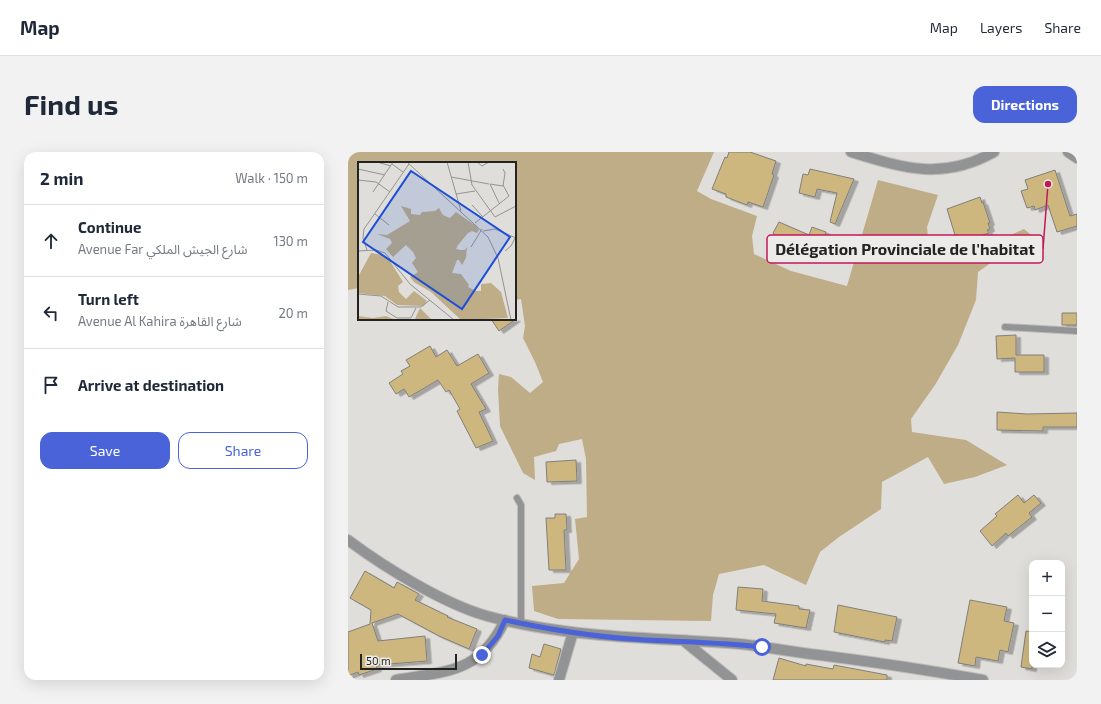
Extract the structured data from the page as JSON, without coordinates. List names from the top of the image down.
{
  "places": ["Délégation Provinciale de l'habitat"],
  "scale_bar": "50 m",
  "page": {
    "header": "Map",
    "nav": ["Map", "Layers", "Share"],
    "buttons": [
      "Directions",
      ["Save", "Share"]
    ],
    "title": "Find us",
    "heading": ["2 min", "Walk · 150 m"],
    "list": [
      ["Continue", "Avenue Far شارع الجيش الملكي", "130 m"],
      ["Turn left", "Avenue Al Kahira شارع القاهرة", "20 m"],
      "Arrive at destination"
    ],
    "map_buttons": ["+", "−"],
    "scale": "50 m"
  }
}
